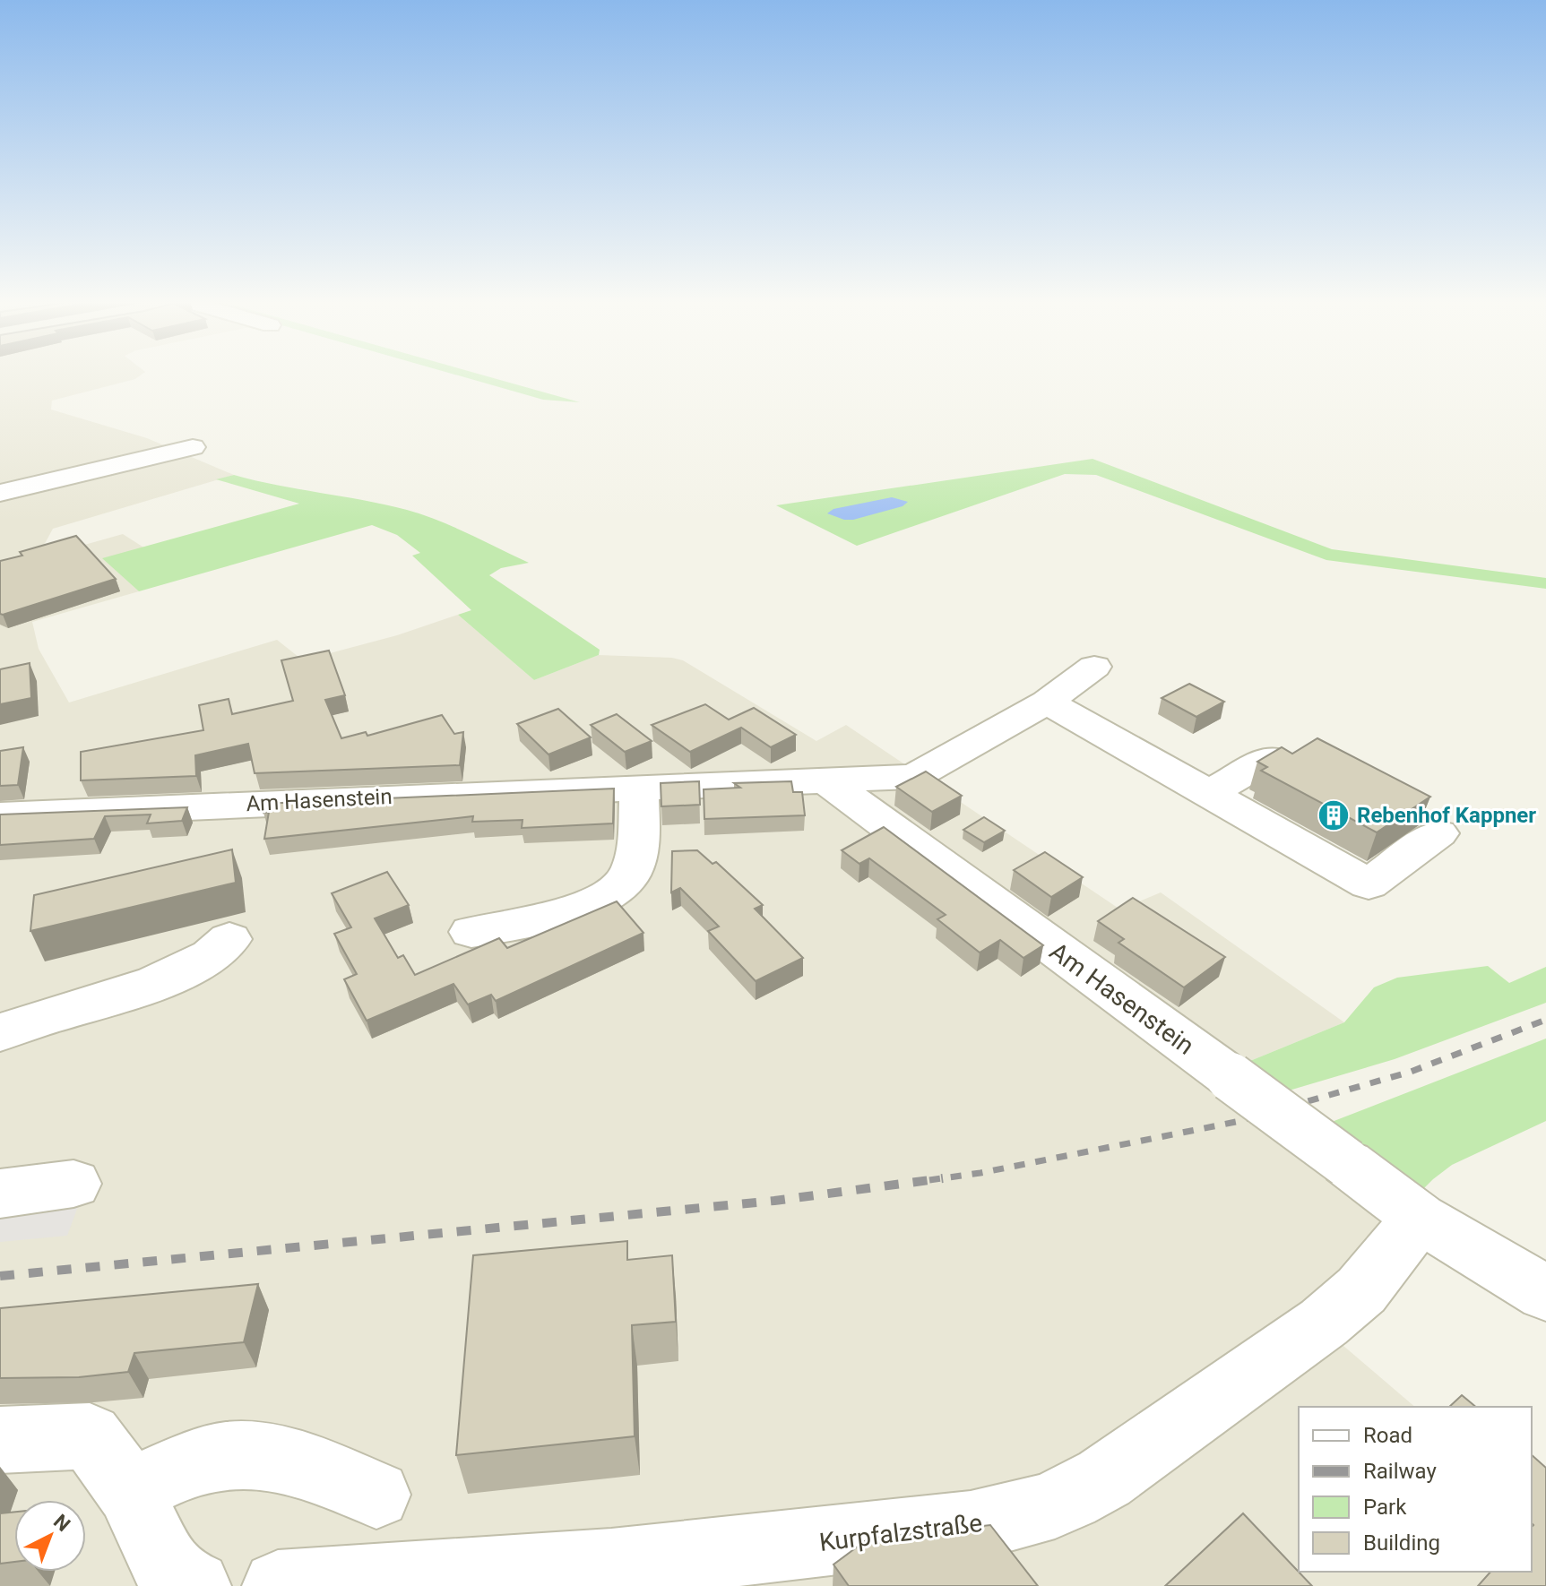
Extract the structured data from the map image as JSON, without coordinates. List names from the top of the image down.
{
  "streets": {
    "street": ["Am Hasenstein", "Kurpfalzstraße"]
  },
  "crossings": [
    ["Am Hasenstein", "Kurpfalzstraße"]
  ],
  "places": {
    "building": ["Rebenhof Kappner"]
  },
  "legend": [
    "Road",
    "Railway",
    "Park",
    "Building"
  ],
  "north": "top right"
}
